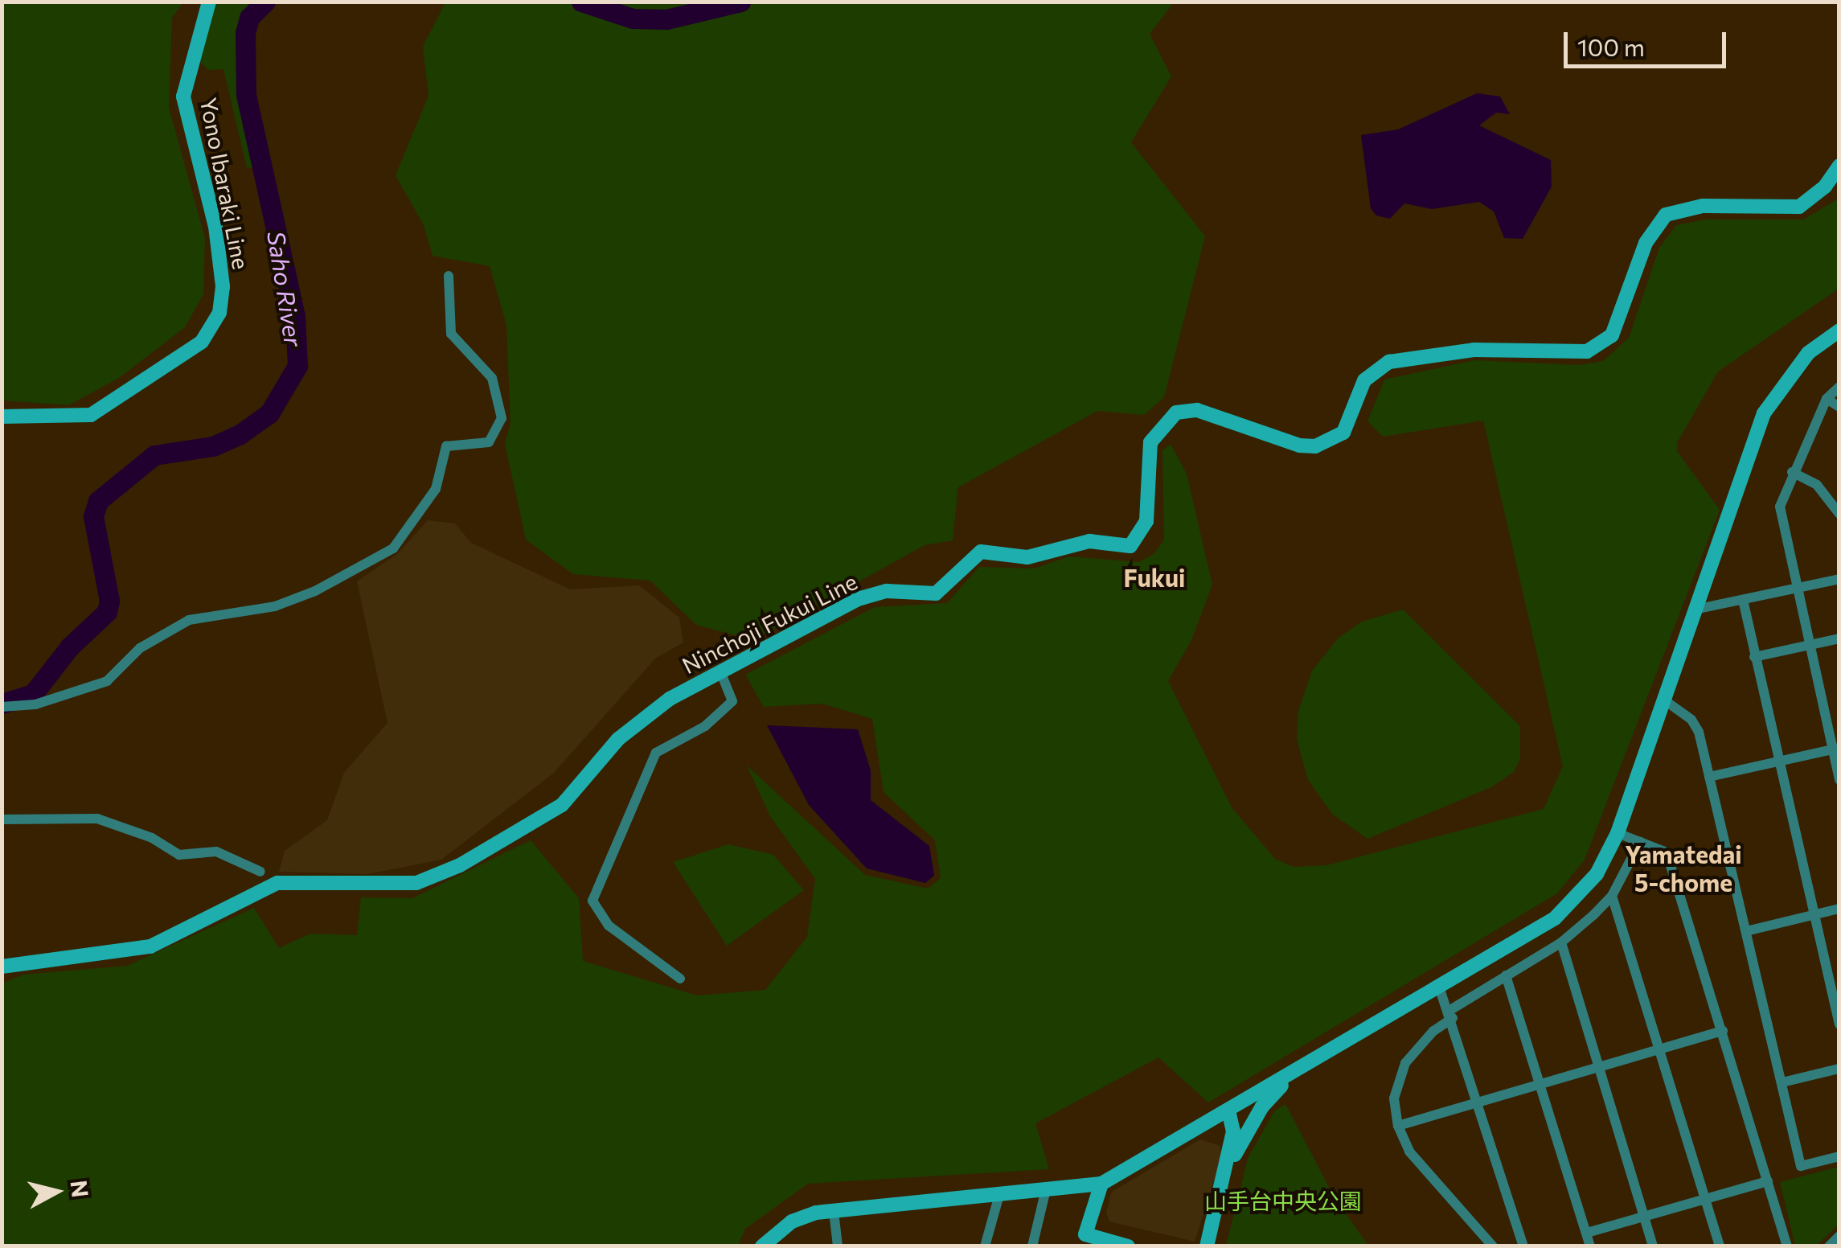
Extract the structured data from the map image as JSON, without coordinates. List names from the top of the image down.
{
  "streets": {
    "main road": ["Yono Ibaraki Line", "Ninchoji Fukui Line"]
  },
  "districts": ["Fukui", "Yamatedai 5-chome"],
  "water": ["Saho River"],
  "parks": ["山手台中央公園"],
  "scale_bar": "100 m",
  "north": "right"
}
